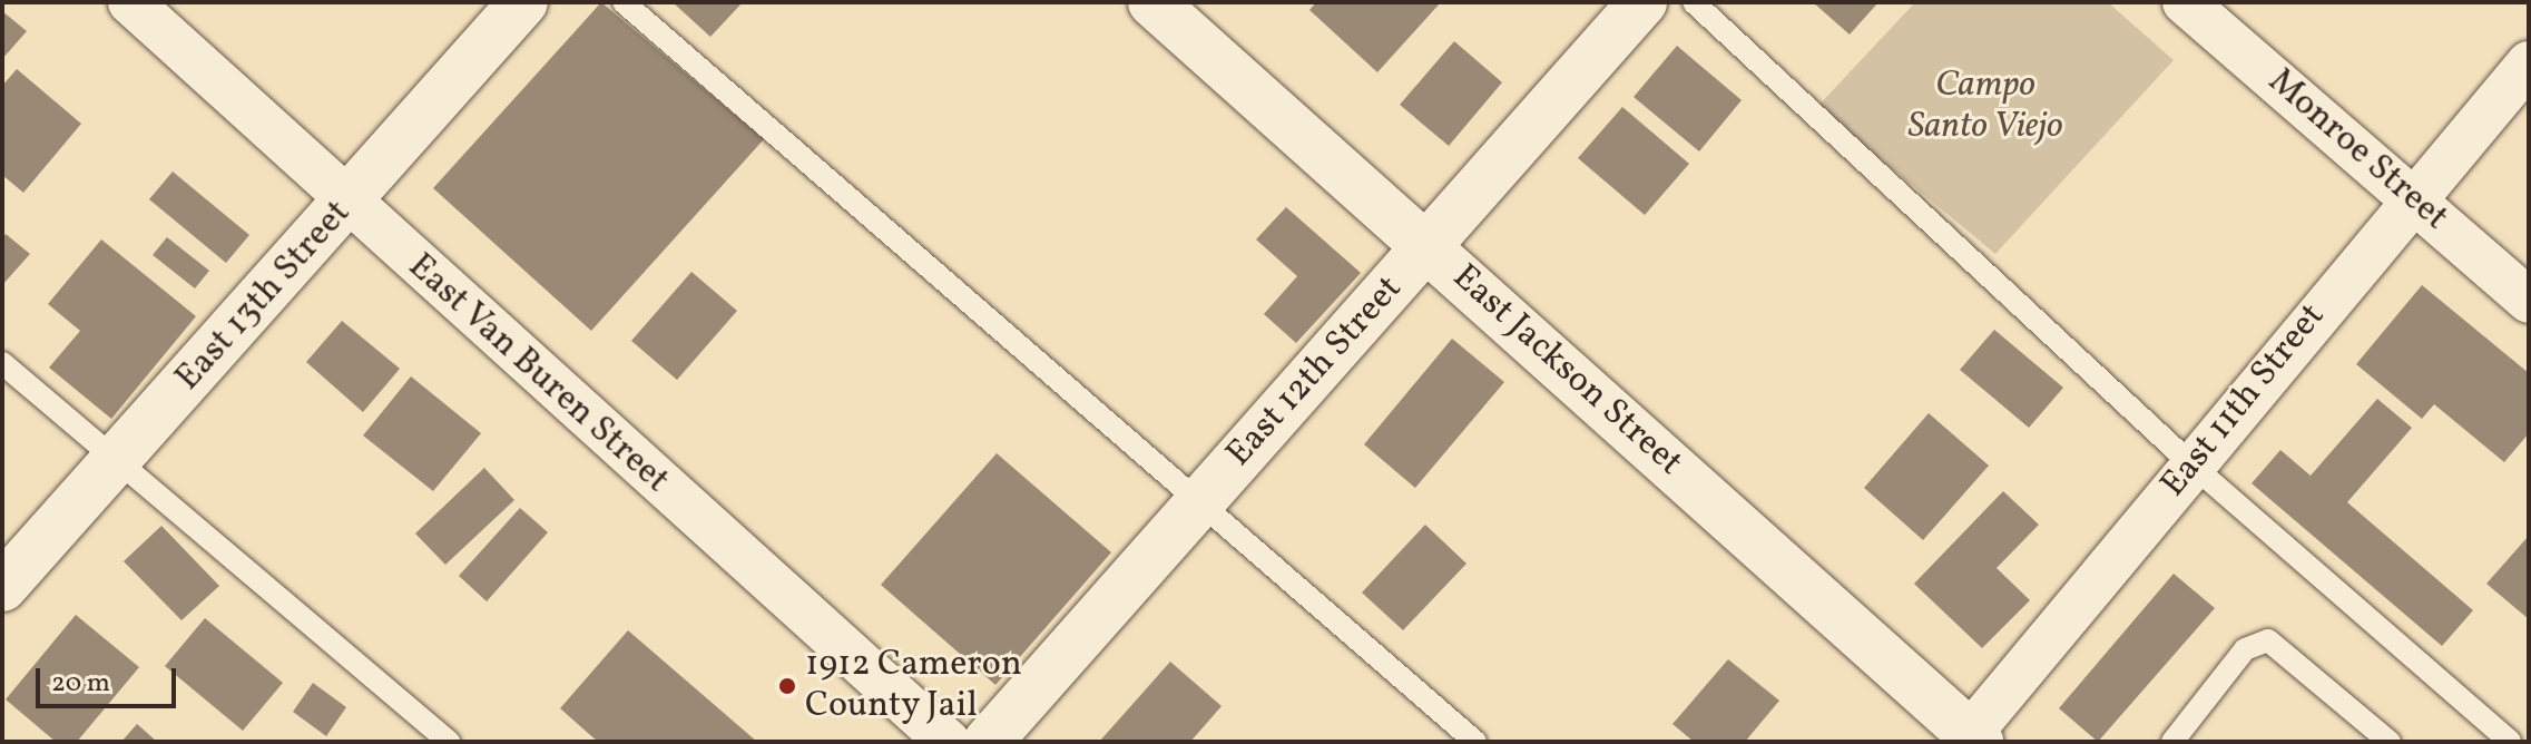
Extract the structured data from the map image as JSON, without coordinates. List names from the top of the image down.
{
  "streets": {
    "main road": ["East 13th Street", "East Jackson Street", "East 12th Street"],
    "street": ["Monroe Street", "East Van Buren Street", "East 11th Street"]
  },
  "crossings": [
    ["Monroe Street", "East 11th Street"],
    ["East 13th Street", "East Van Buren Street"],
    ["East Jackson Street", "East 12th Street"],
    ["East Jackson Street", "East 11th Street"]
  ],
  "parks": ["Campo Santo Viejo"],
  "places": ["1912 Cameron County Jail"],
  "scale_bar": "20 m"
}
